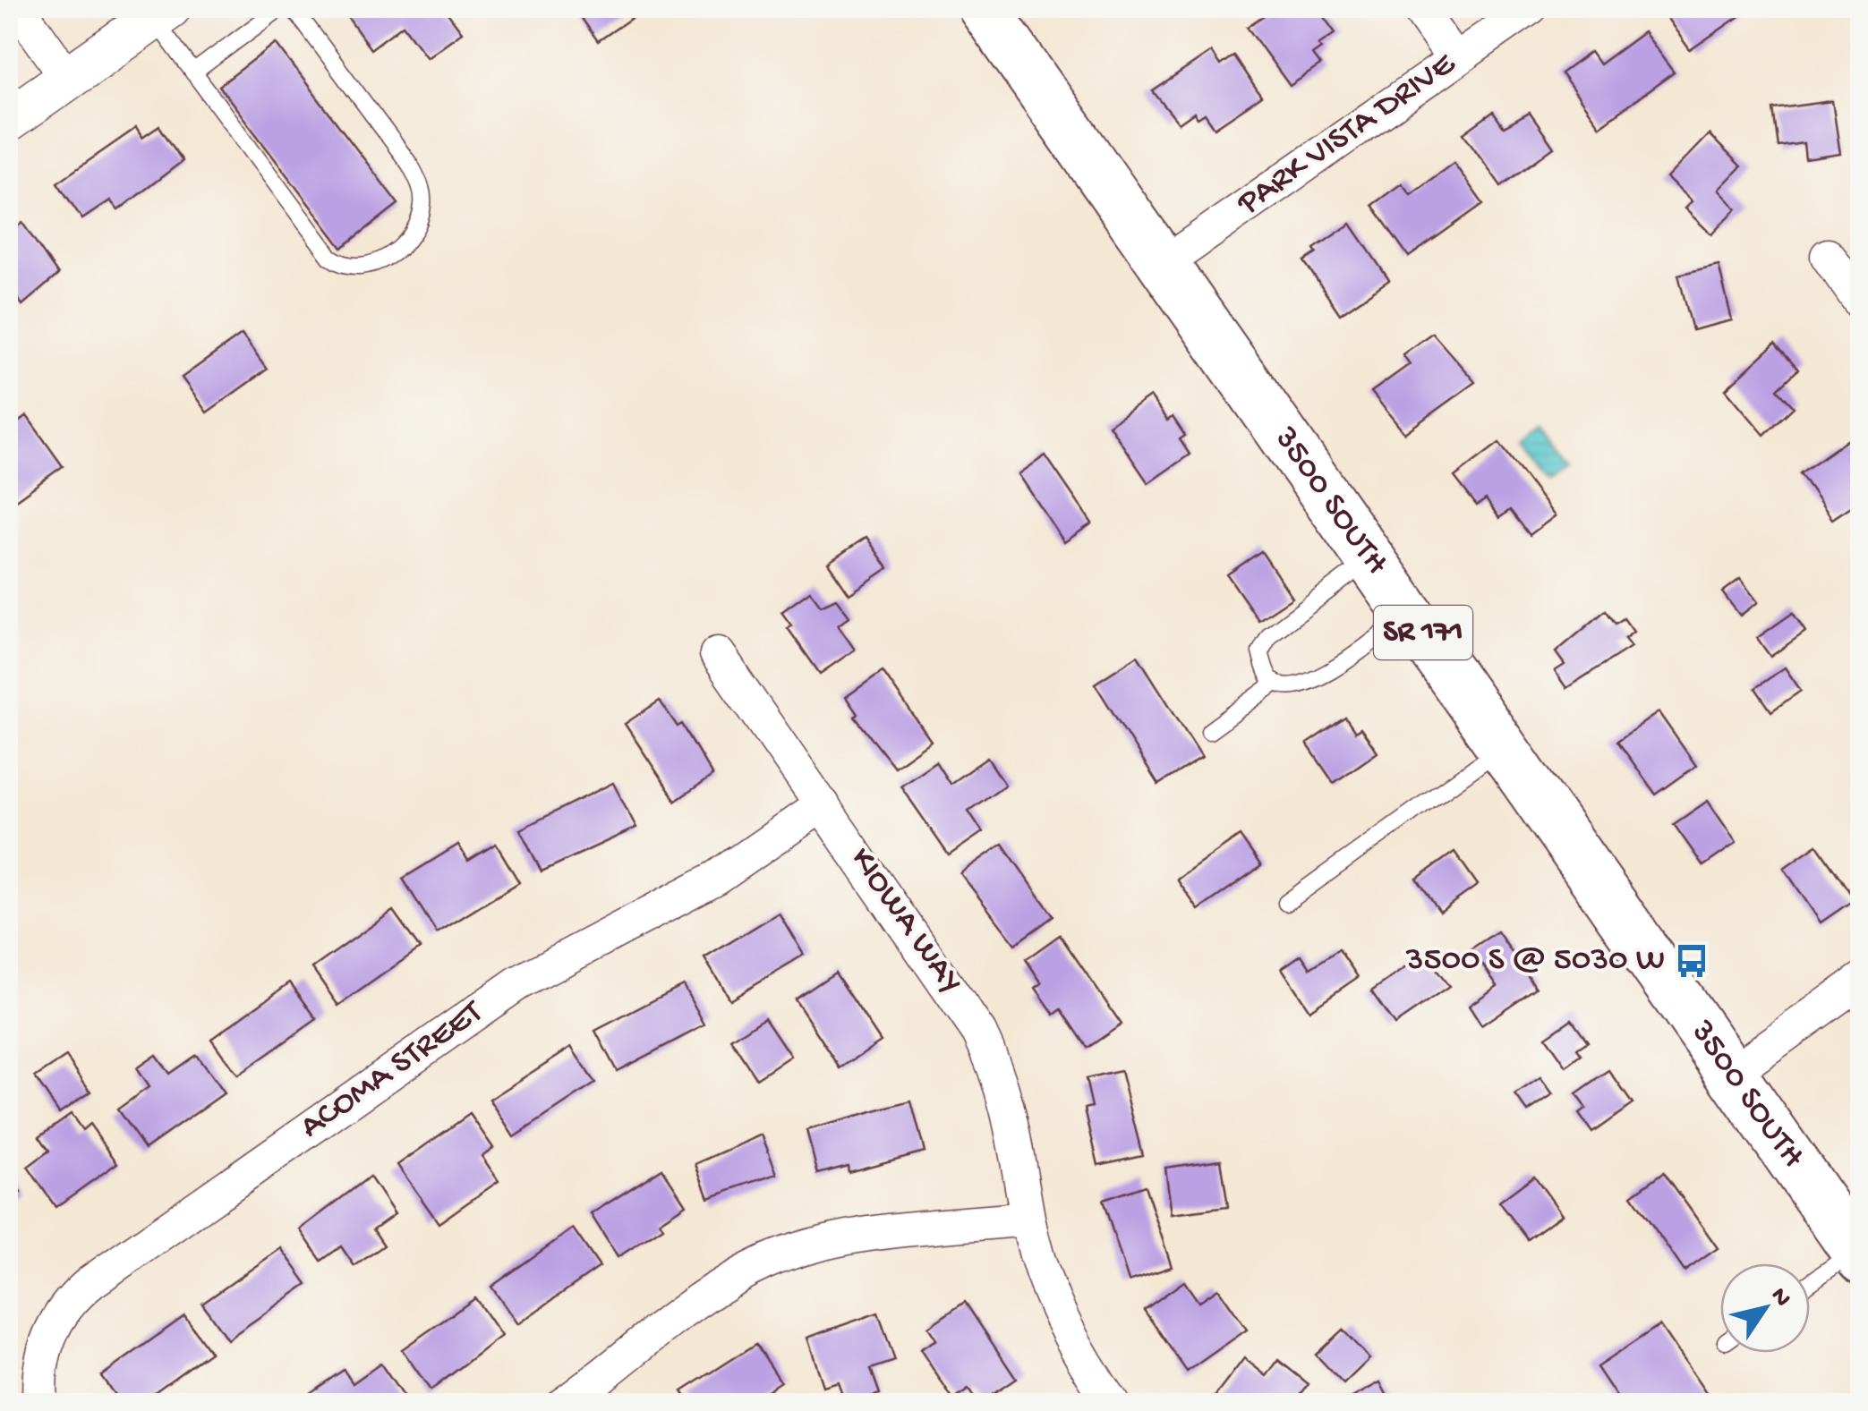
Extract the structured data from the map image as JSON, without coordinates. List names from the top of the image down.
{
  "streets": {
    "main road": ["3500 SOUTH", "SR 171"],
    "street": ["PARK VISTA DRIVE", "KIOWA WAY", "ACOMA STREET"]
  },
  "crossings": [
    ["PARK VISTA DRIVE", "3500 SOUTH"],
    ["KIOWA WAY", "ACOMA STREET"]
  ],
  "places": {
    "bus stop": ["3500 S @ 5030 W"]
  },
  "north": "top right"
}
